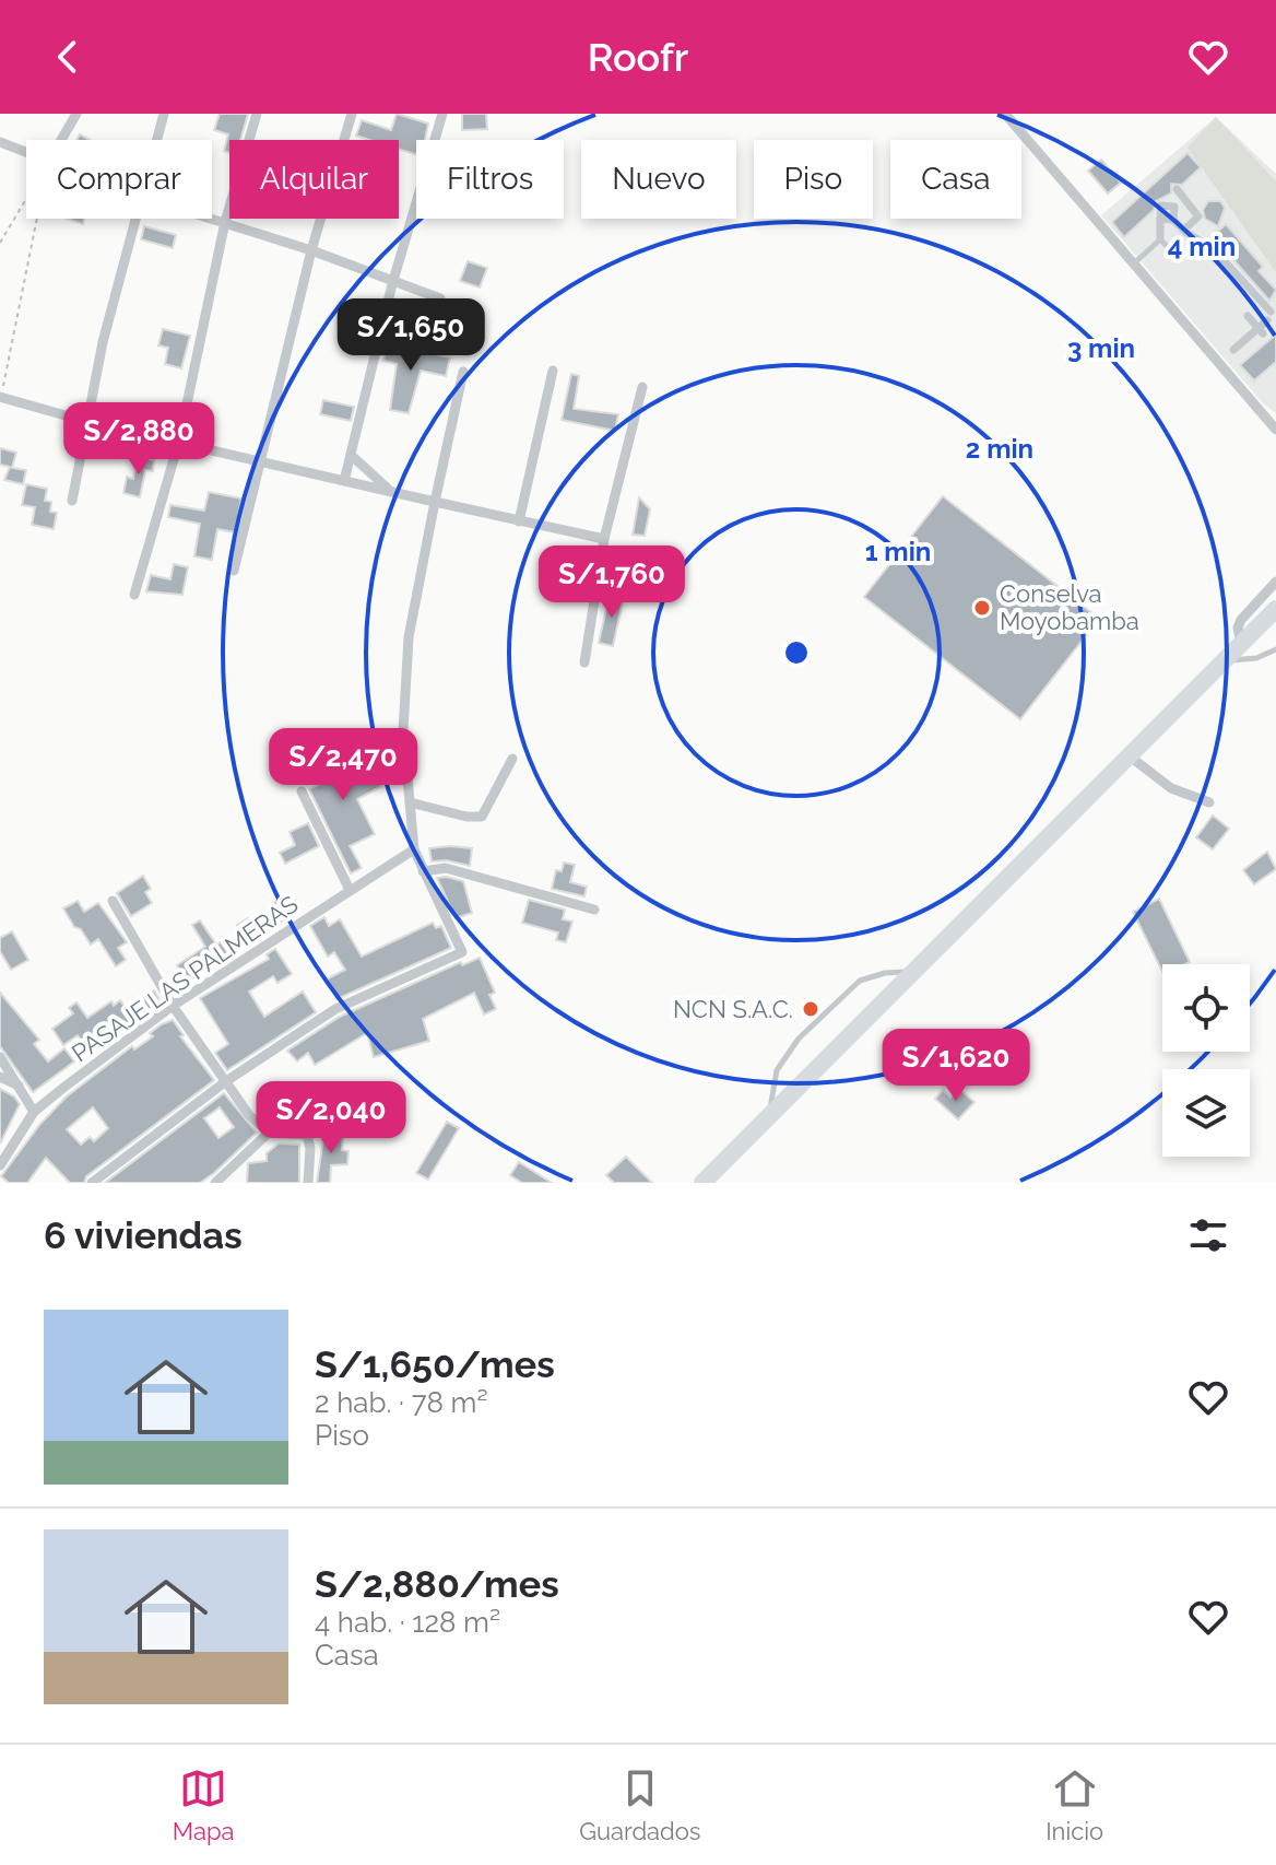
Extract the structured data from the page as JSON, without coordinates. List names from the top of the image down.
{
  "streets": {
    "street": ["PASAJE LAS PALMERAS"]
  },
  "places": ["Conselva Moyobamba", "NCN S.A.C."],
  "page": {
    "header": "Roofr",
    "chip": [
      "Comprar",
      "Alquilar",
      "Filtros",
      "Nuevo",
      "Piso",
      "Casa"
    ],
    "price": [
      "S/1,650",
      "S/2,880",
      "S/1,760",
      "S/2,470",
      "S/1,620",
      "S/2,040"
    ],
    "heading": "6 viviendas",
    "list": [
      {
        "name": "S/1,650/mes",
        "note": "2 hab. · 78 m² · Piso"
      },
      {
        "name": "S/2,880/mes",
        "note": "4 hab. · 128 m² · Casa"
      }
    ],
    "tabs": ["Mapa", "Guardados", "Inicio"]
  },
  "rings": [
    "4 min",
    "3 min",
    "2 min",
    "1 min"
  ]
}
